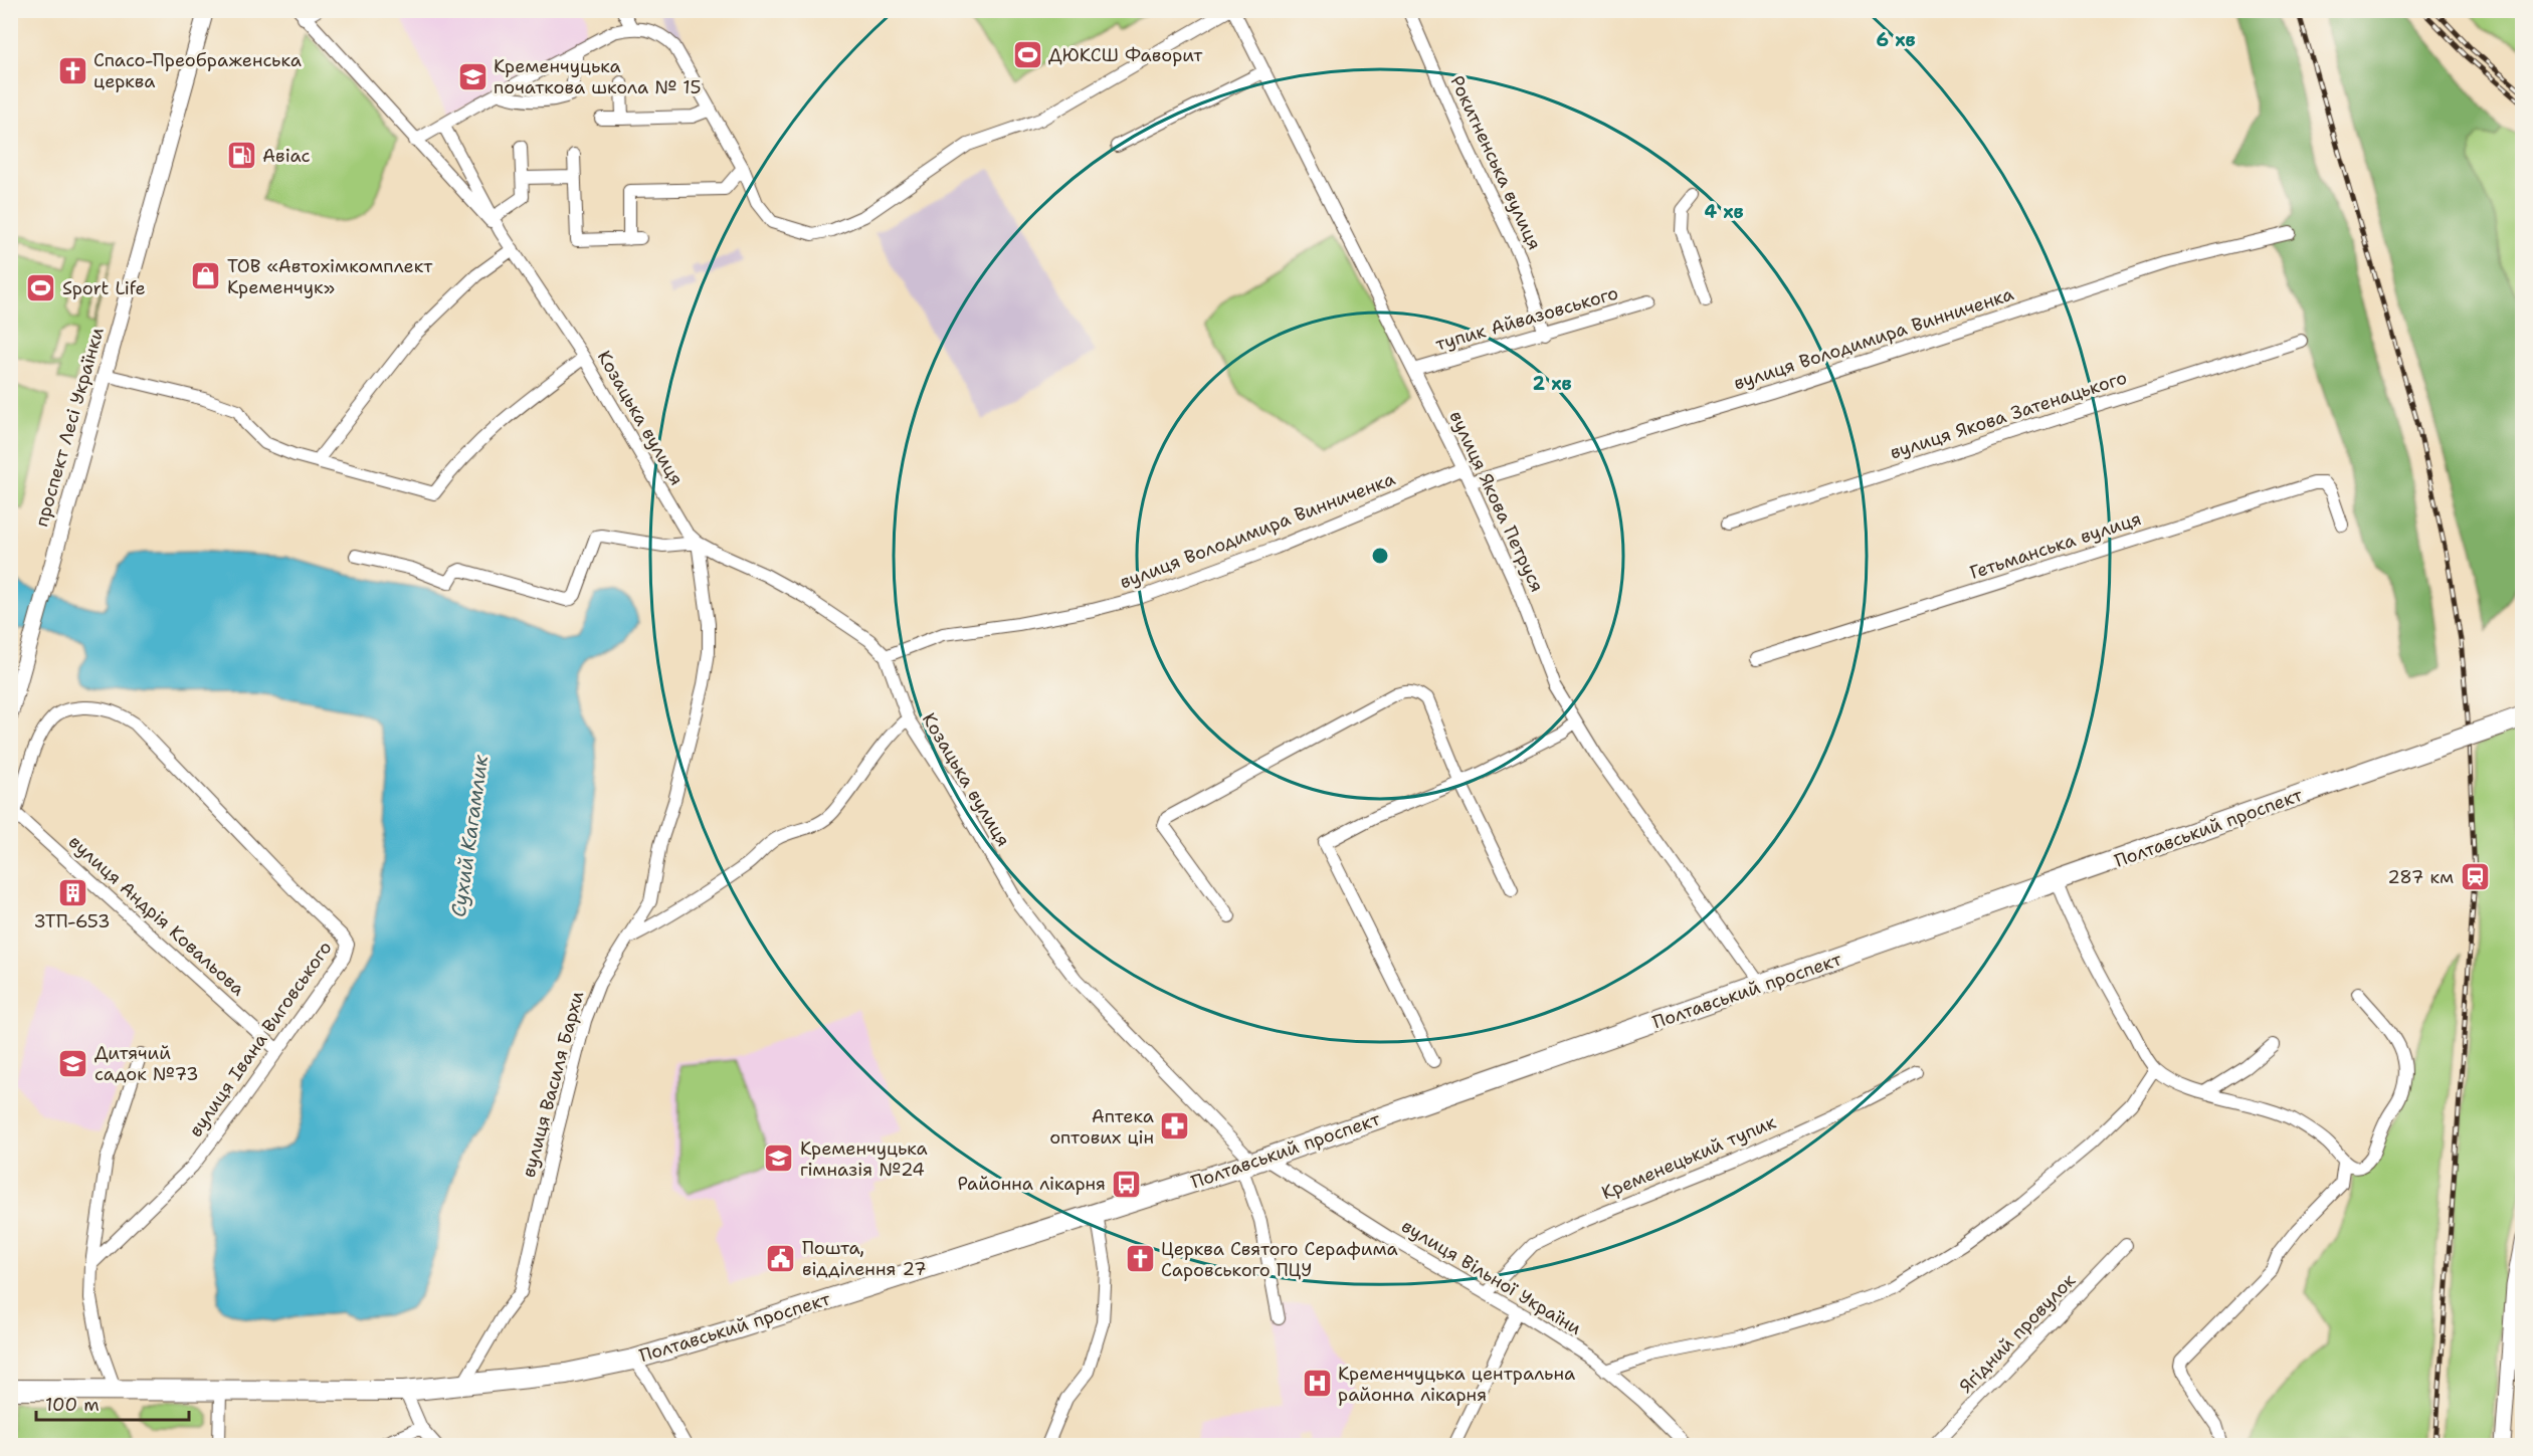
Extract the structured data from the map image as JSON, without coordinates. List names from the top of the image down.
{
  "streets": {
    "highway": ["Полтавський проспект"],
    "street": [
      "Рокитненська вулиця",
      "тупик Айвазовського",
      "вулиця Володимира Винниченка",
      "вулиця Якова Затенацького",
      "Козацька вулиця",
      "проспект Лесі Українки",
      "вулиця Якова Петруся",
      "Гетьманська вулиця",
      "вулиця Андрія Ковальова",
      "вулиця Івана Виговського",
      "вулиця Василя Бархи",
      "Кременецький тупик",
      "вулиця Вільної України",
      "Ягідний провулок"
    ]
  },
  "crossings": [
    ["Рокитненська вулиця", "тупик Айвазовського"],
    ["тупик Айвазовського", "вулиця Якова Петруся"],
    ["вулиця Володимира Винниченка", "Козацька вулиця"],
    ["вулиця Володимира Винниченка", "вулиця Якова Петруся"],
    ["Козацька вулиця", "Полтавський проспект"],
    ["Козацька вулиця", "вулиця Василя Бархи"],
    ["Козацька вулиця", "вулиця Вільної України"],
    ["вулиця Якова Петруся", "Полтавський проспект"],
    ["Полтавський проспект", "вулиця Василя Бархи"],
    ["Полтавський проспект", "вулиця Вільної України"],
    ["вулиця Андрія Ковальова", "вулиця Івана Виговського"],
    ["Кременецький тупик", "вулиця Вільної України"]
  ],
  "water": ["Сухий Кагамлик"],
  "places": {
    "sports": ["ДЮКСШ Фаворит", "Sport Life"],
    "church": ["Спасо-Преображенська церква", "Церква Святого Серафима Саровського ПЦУ"],
    "school or university": ["Кременчуцька початкова школа № 15", "Дитячий садок №73", "Кременчуцька гімназія №24"],
    "fuel station": ["Авіас"],
    "shop": ["ТОВ «Автохімкомплект Кременчук»"],
    "station": ["287 км"],
    "building": ["ЗТП-653"],
    "pharmacy": ["Аптека оптових цін"],
    "bus stop": ["Районна лікарня"],
    "public building": ["Пошта, відділення 27"],
    "hospital": ["Кременчуцька центральна районна лікарня"]
  },
  "scale_bar": "100 m",
  "rings": ["6 хв", "4 хв", "2 хв"]
}
